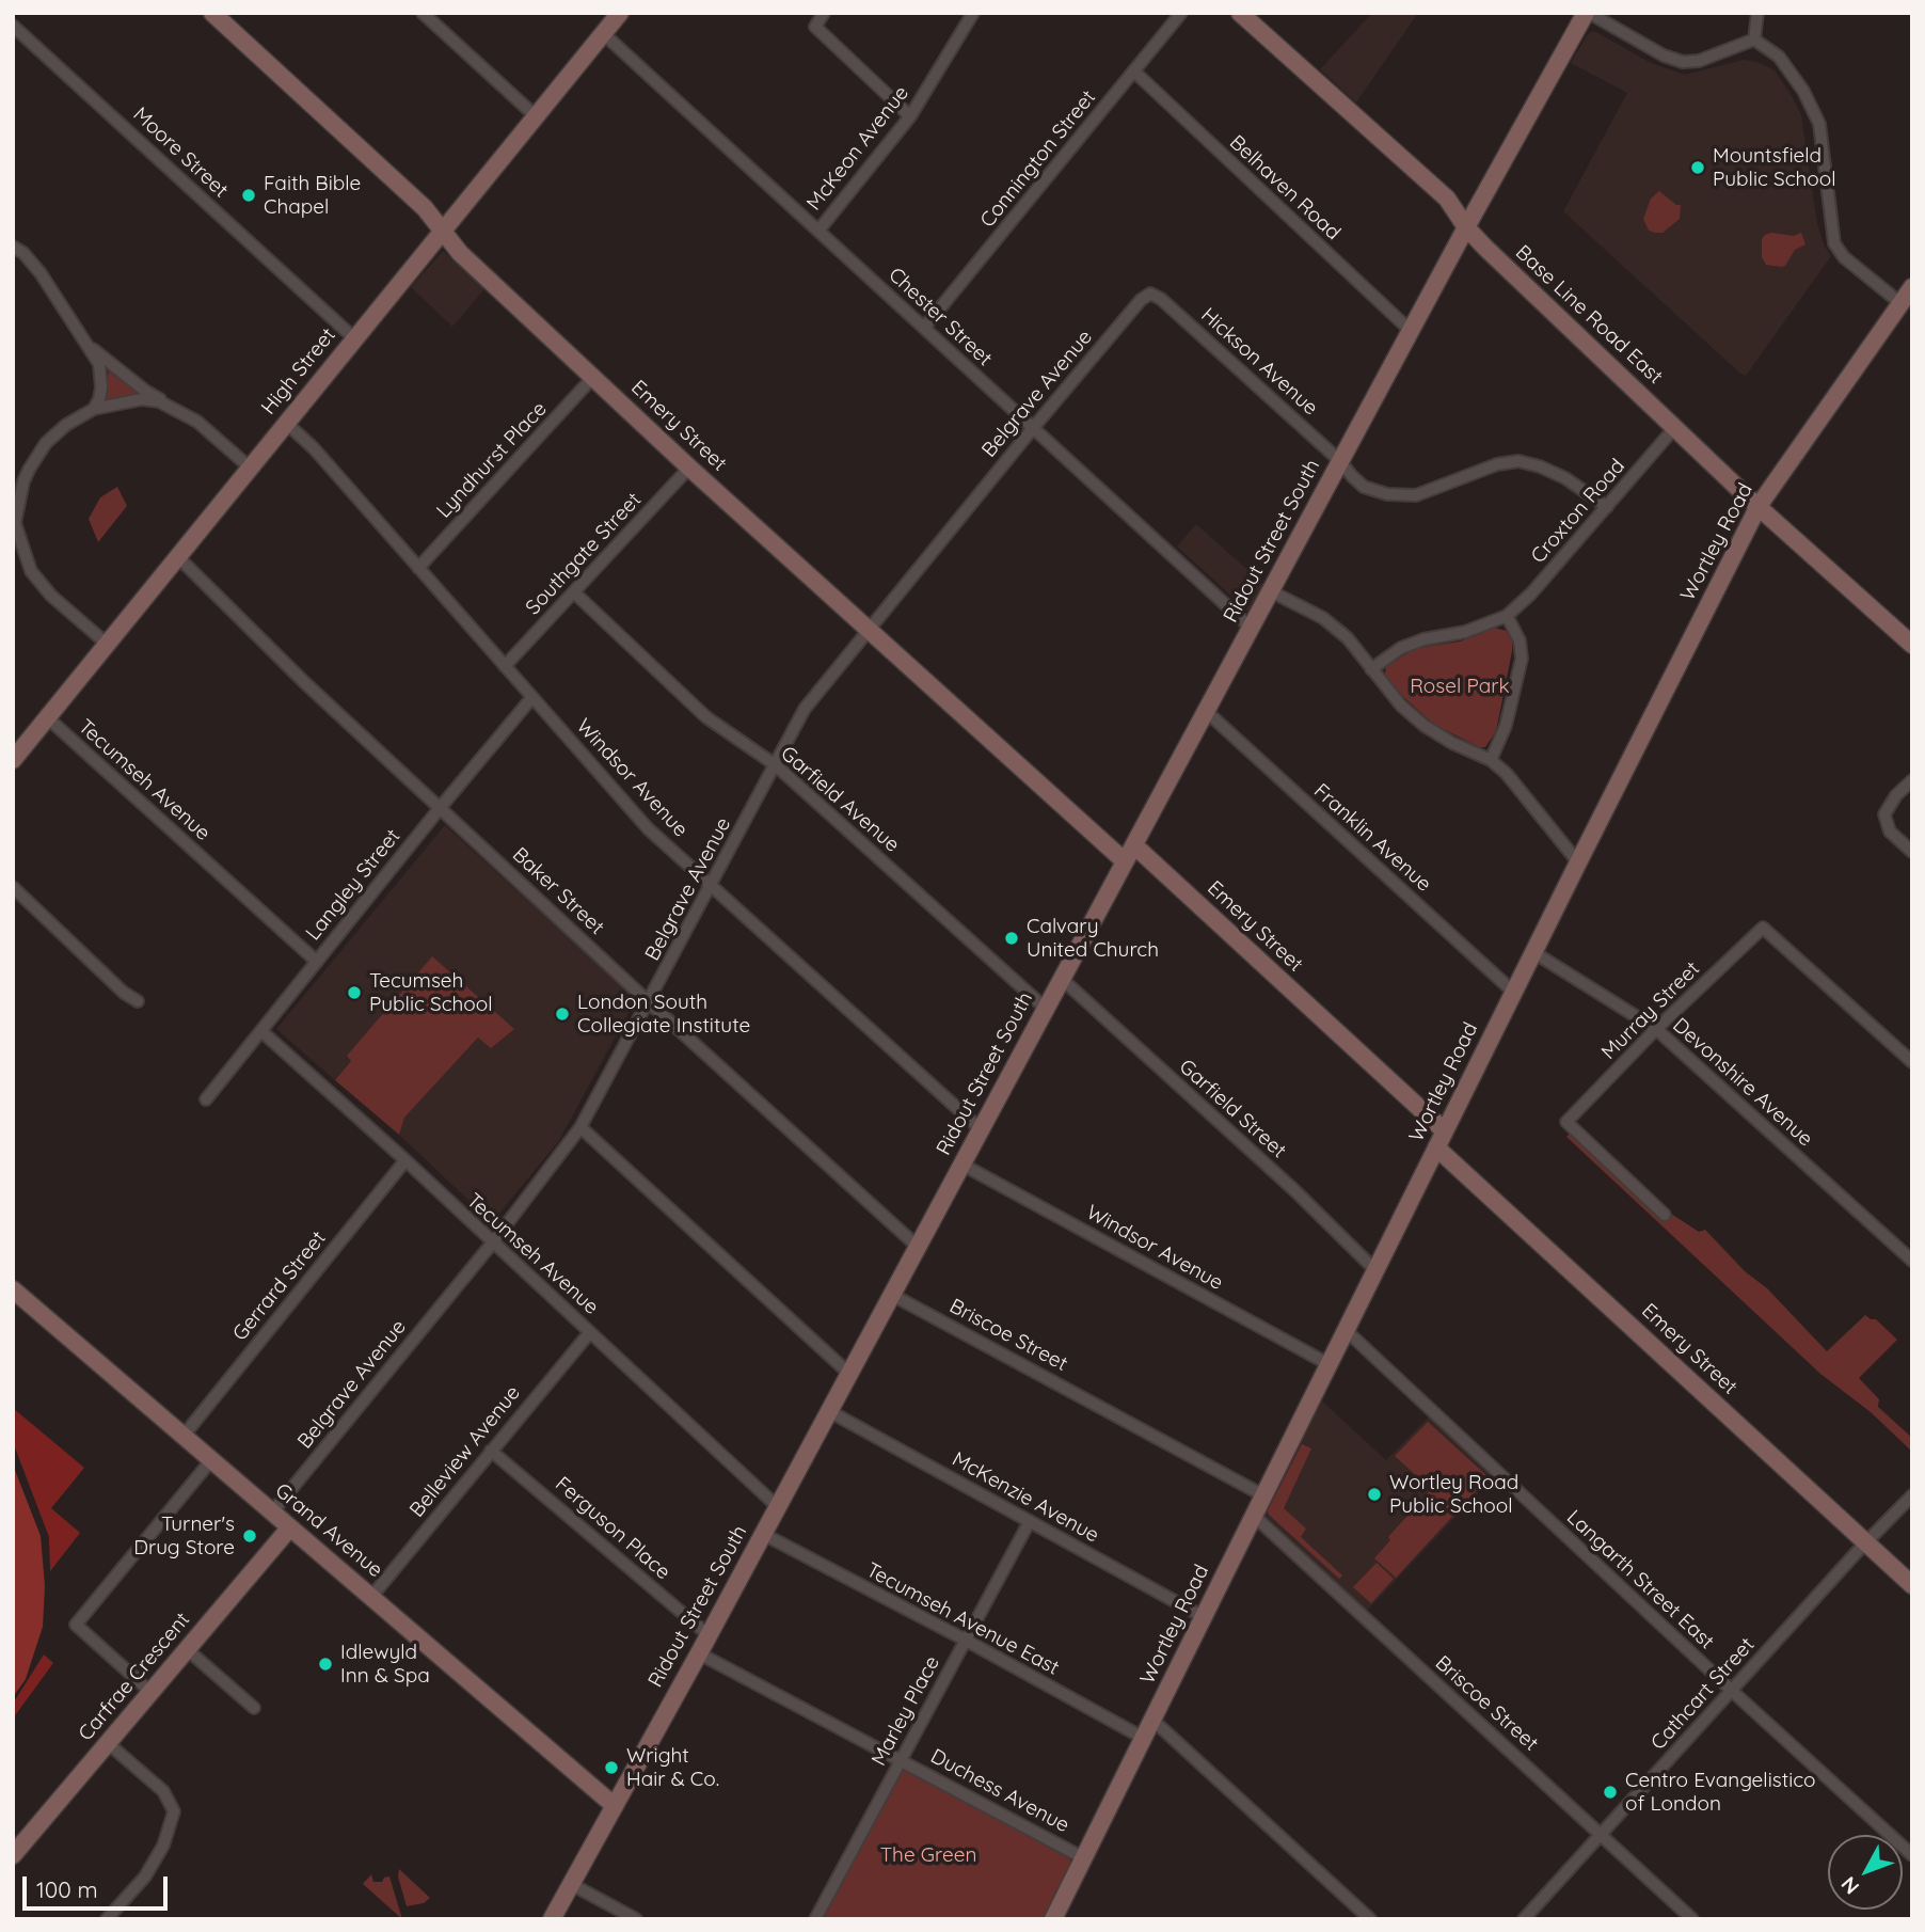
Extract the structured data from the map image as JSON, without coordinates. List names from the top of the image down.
{
  "streets": {
    "street": [
      "McKeon Avenue",
      "Moore Street",
      "Connington Street",
      "Belhaven Road",
      "Base Line Road East",
      "Chester Street",
      "Hickson Avenue",
      "High Street",
      "Belgrave Avenue",
      "Emery Street",
      "Lyndhurst Place",
      "Croxton Road",
      "Ridout Street South",
      "Wortley Road",
      "Southgate Street",
      "Windsor Avenue",
      "Tecumseh Avenue",
      "Garfield Avenue",
      "Franklin Avenue",
      "Langley Street",
      "Baker Street",
      "Murray Street",
      "Devonshire Avenue",
      "Garfield Street",
      "Gerrard Street",
      "Briscoe Street",
      "Belleview Avenue",
      "McKenzie Avenue",
      "Ferguson Place",
      "Grand Avenue",
      "Langarth Street East",
      "Tecumseh Avenue East",
      "Carfrae Crescent",
      "Cathcart Street",
      "Marley Place",
      "Duchess Avenue"
    ]
  },
  "crossings": [
    ["McKeon Avenue", "Chester Street"],
    ["Moore Street", "High Street"],
    ["Connington Street", "Belhaven Road"],
    ["Connington Street", "Chester Street"],
    ["Belhaven Road", "Ridout Street South"],
    ["Base Line Road East", "Croxton Road"],
    ["Base Line Road East", "Ridout Street South"],
    ["Base Line Road East", "Wortley Road"],
    ["Chester Street", "High Street"],
    ["Chester Street", "Belgrave Avenue"],
    ["Chester Street", "Ridout Street South"],
    ["Hickson Avenue", "Belgrave Avenue"],
    ["Hickson Avenue", "Croxton Road"],
    ["Hickson Avenue", "Ridout Street South"],
    ["High Street", "Emery Street"],
    ["High Street", "Windsor Avenue"],
    ["High Street", "Tecumseh Avenue"],
    ["High Street", "Baker Street"],
    ["Belgrave Avenue", "Emery Street"],
    ["Belgrave Avenue", "Windsor Avenue"],
    ["Belgrave Avenue", "Tecumseh Avenue"],
    ["Belgrave Avenue", "Garfield Avenue"],
    ["Belgrave Avenue", "Baker Street"],
    ["Belgrave Avenue", "Grand Avenue"],
    ["Emery Street", "Lyndhurst Place"],
    ["Emery Street", "Ridout Street South"],
    ["Emery Street", "Wortley Road"],
    ["Emery Street", "Southgate Street"],
    ["Emery Street", "Cathcart Street"],
    ["Lyndhurst Place", "Windsor Avenue"],
    ["Ridout Street South", "Windsor Avenue"],
    ["Ridout Street South", "Tecumseh Avenue"],
    ["Ridout Street South", "Garfield Avenue"],
    ["Ridout Street South", "Franklin Avenue"],
    ["Ridout Street South", "Baker Street"],
    ["Ridout Street South", "Garfield Street"],
    ["Ridout Street South", "Briscoe Street"],
    ["Ridout Street South", "McKenzie Avenue"],
    ["Ridout Street South", "Ferguson Place"],
    ["Ridout Street South", "Grand Avenue"],
    ["Ridout Street South", "Tecumseh Avenue East"],
    ["Ridout Street South", "Duchess Avenue"],
    ["Wortley Road", "Windsor Avenue"],
    ["Wortley Road", "Franklin Avenue"],
    ["Wortley Road", "Devonshire Avenue"],
    ["Wortley Road", "Garfield Street"],
    ["Wortley Road", "Briscoe Street"],
    ["Wortley Road", "McKenzie Avenue"],
    ["Wortley Road", "Langarth Street East"],
    ["Wortley Road", "Tecumseh Avenue East"],
    ["Wortley Road", "Duchess Avenue"],
    ["Southgate Street", "Windsor Avenue"],
    ["Southgate Street", "Garfield Avenue"],
    ["Windsor Avenue", "Langley Street"],
    ["Tecumseh Avenue", "Langley Street"],
    ["Tecumseh Avenue", "Gerrard Street"],
    ["Tecumseh Avenue", "Belleview Avenue"],
    ["Langley Street", "Baker Street"],
    ["Murray Street", "Devonshire Avenue"],
    ["Gerrard Street", "Grand Avenue"],
    ["Briscoe Street", "Cathcart Street"],
    ["Belleview Avenue", "Ferguson Place"],
    ["Belleview Avenue", "Grand Avenue"],
    ["McKenzie Avenue", "Marley Place"],
    ["Grand Avenue", "Carfrae Crescent"],
    ["Langarth Street East", "Cathcart Street"],
    ["Tecumseh Avenue East", "Marley Place"],
    ["Marley Place", "Duchess Avenue"]
  ],
  "parks": ["Rosel Park", "The Green"],
  "places": [
    "Mountsfield Public School",
    "Faith Bible Chapel",
    "Calvary United Church",
    "Tecumseh Public School",
    "London South Collegiate Institute",
    "Wortley Road Public School",
    "Turner's Drug Store",
    "Idlewyld Inn & Spa",
    "Wright Hair & Co.",
    "Centro Evangelistico of London"
  ],
  "scale_bar": "100 m",
  "north": "bottom left"
}
